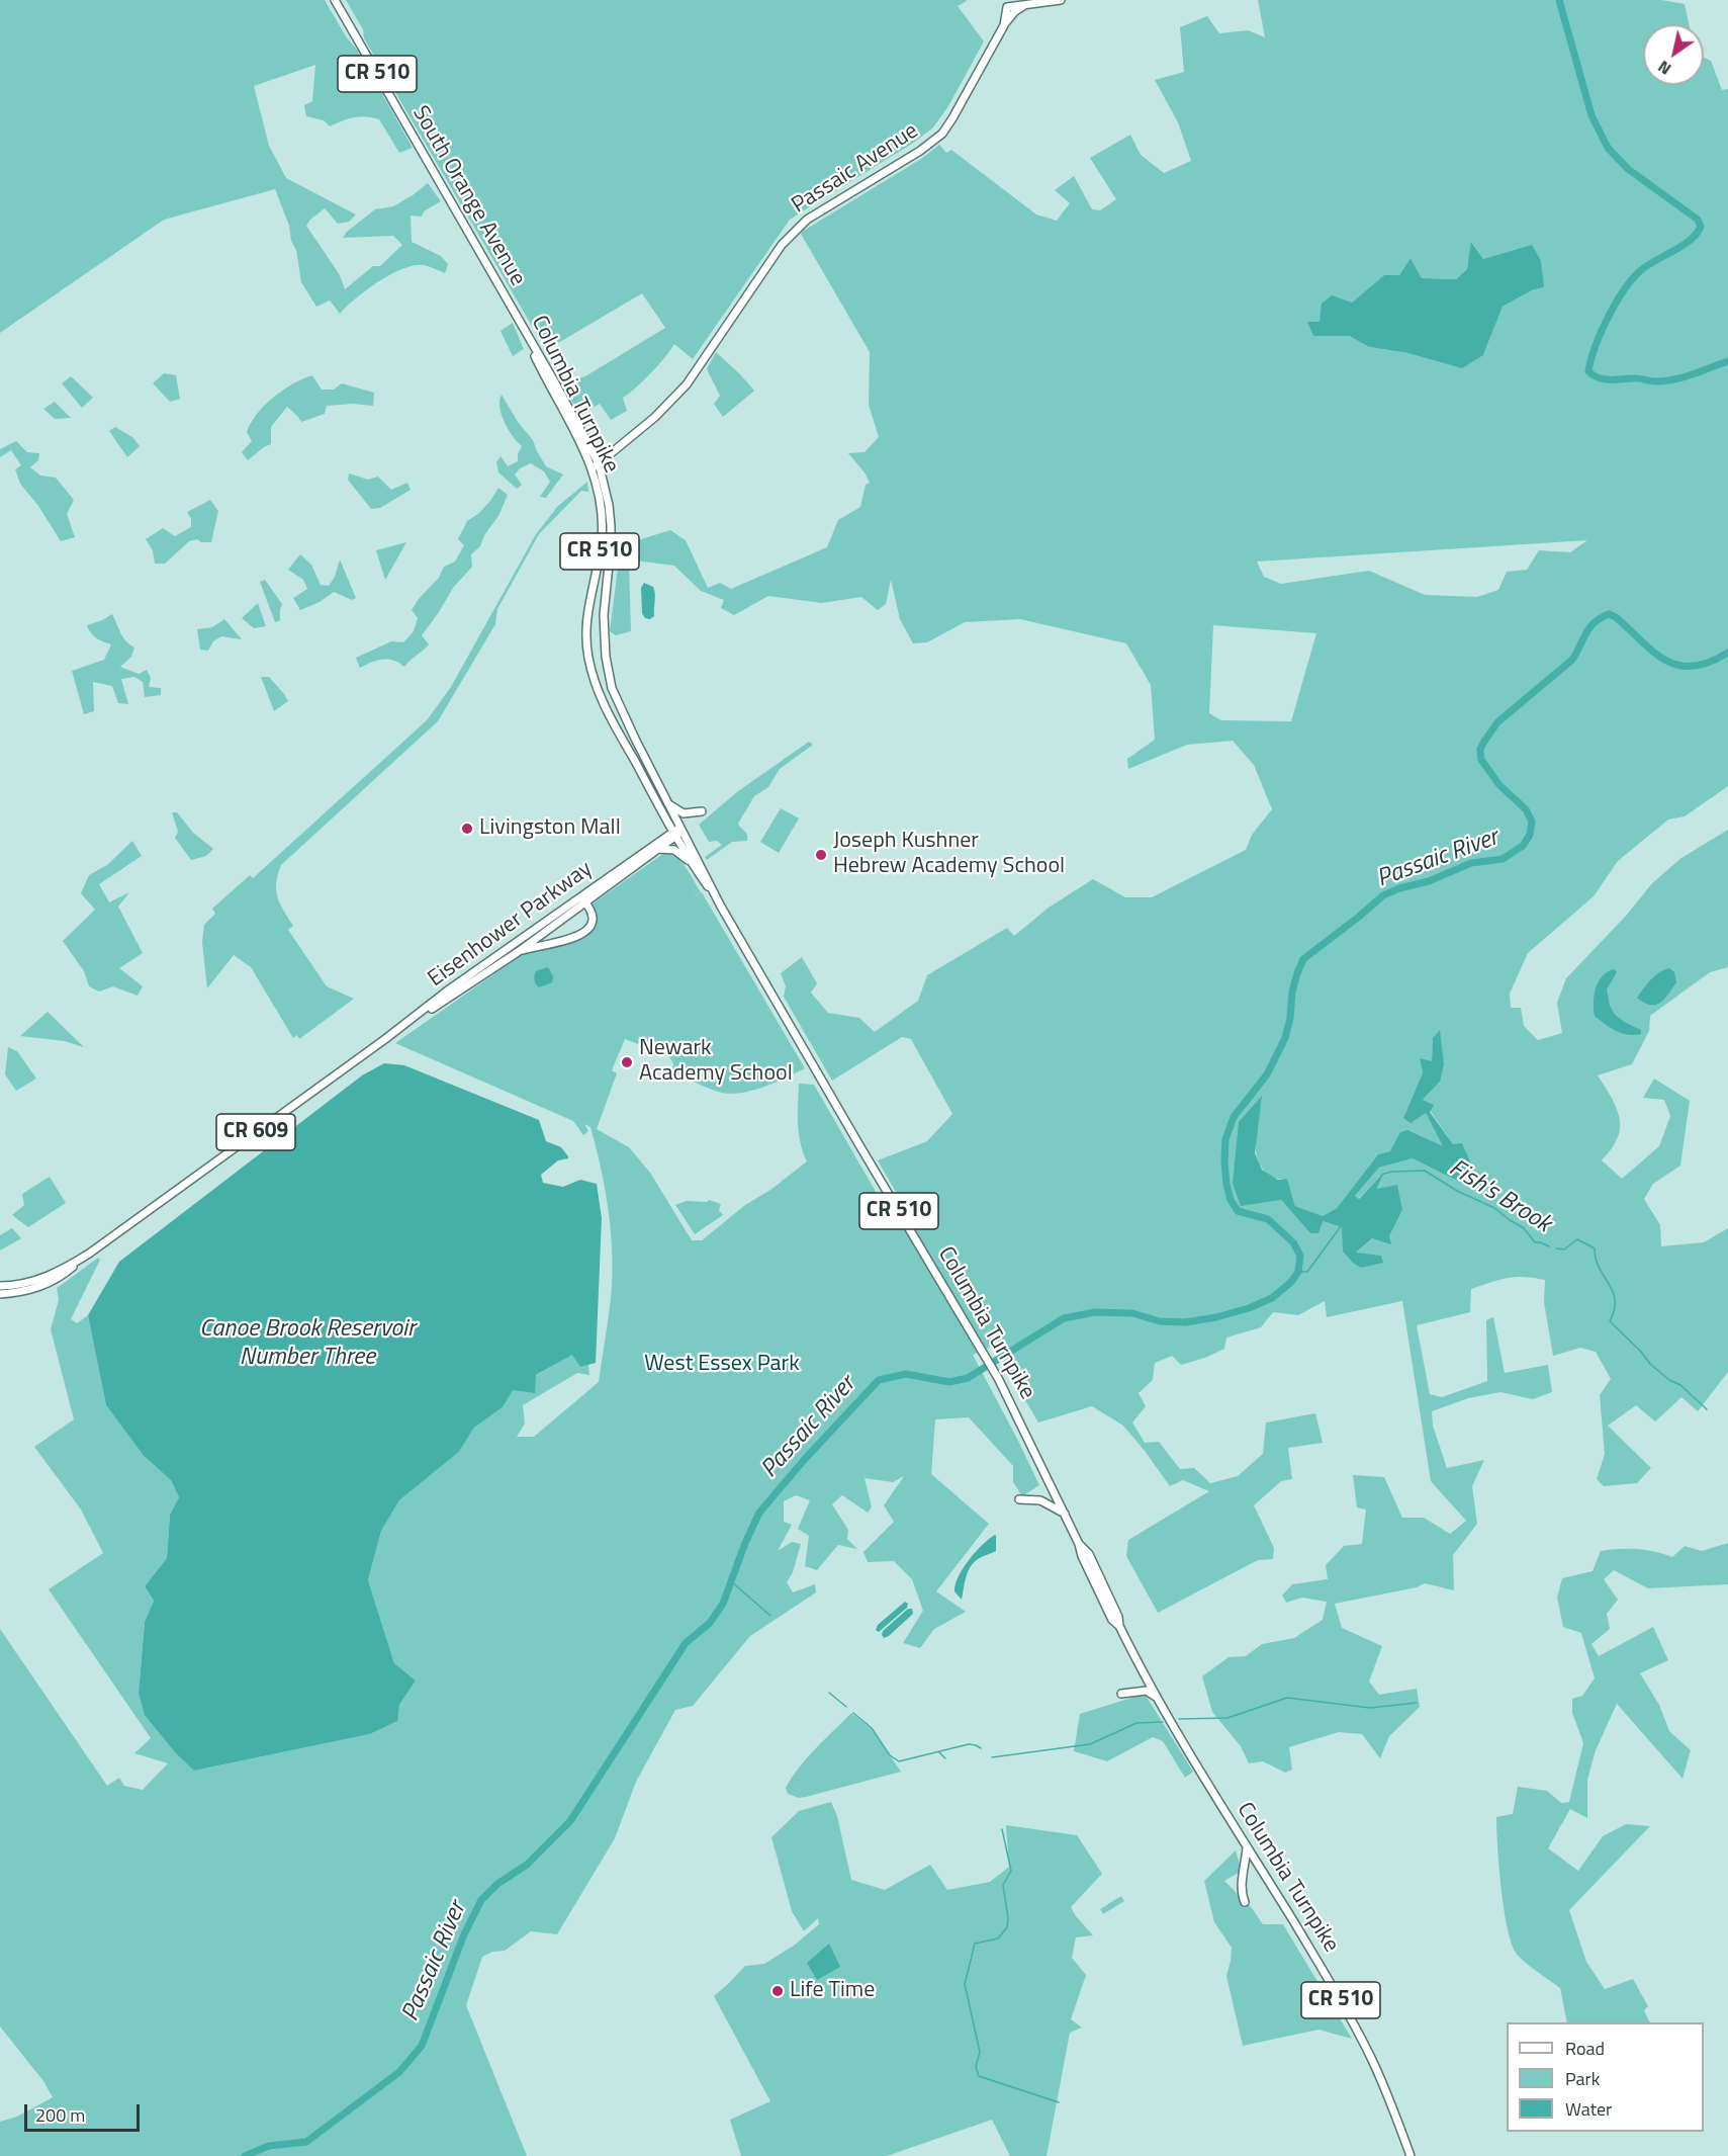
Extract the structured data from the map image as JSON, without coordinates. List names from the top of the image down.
{
  "streets": {
    "main road": [
      "CR 510",
      "Passaic Avenue",
      "South Orange Avenue",
      "Columbia Turnpike",
      "Eisenhower Parkway",
      "CR 609"
    ]
  },
  "crossings": [
    ["Passaic Avenue", "Columbia Turnpike"],
    ["South Orange Avenue", "Columbia Turnpike"],
    ["Columbia Turnpike", "Eisenhower Parkway"]
  ],
  "water": ["Passaic River", "Fish's Brook", "Canoe Brook Reservoir Number Three"],
  "parks": ["West Essex Park"],
  "places": [
    "Livingston Mall",
    "Joseph Kushner Hebrew Academy School",
    "Newark Academy School",
    "Life Time"
  ],
  "legend": ["Road", "Park", "Water"],
  "scale_bar": "200 m",
  "north": "bottom left"
}
